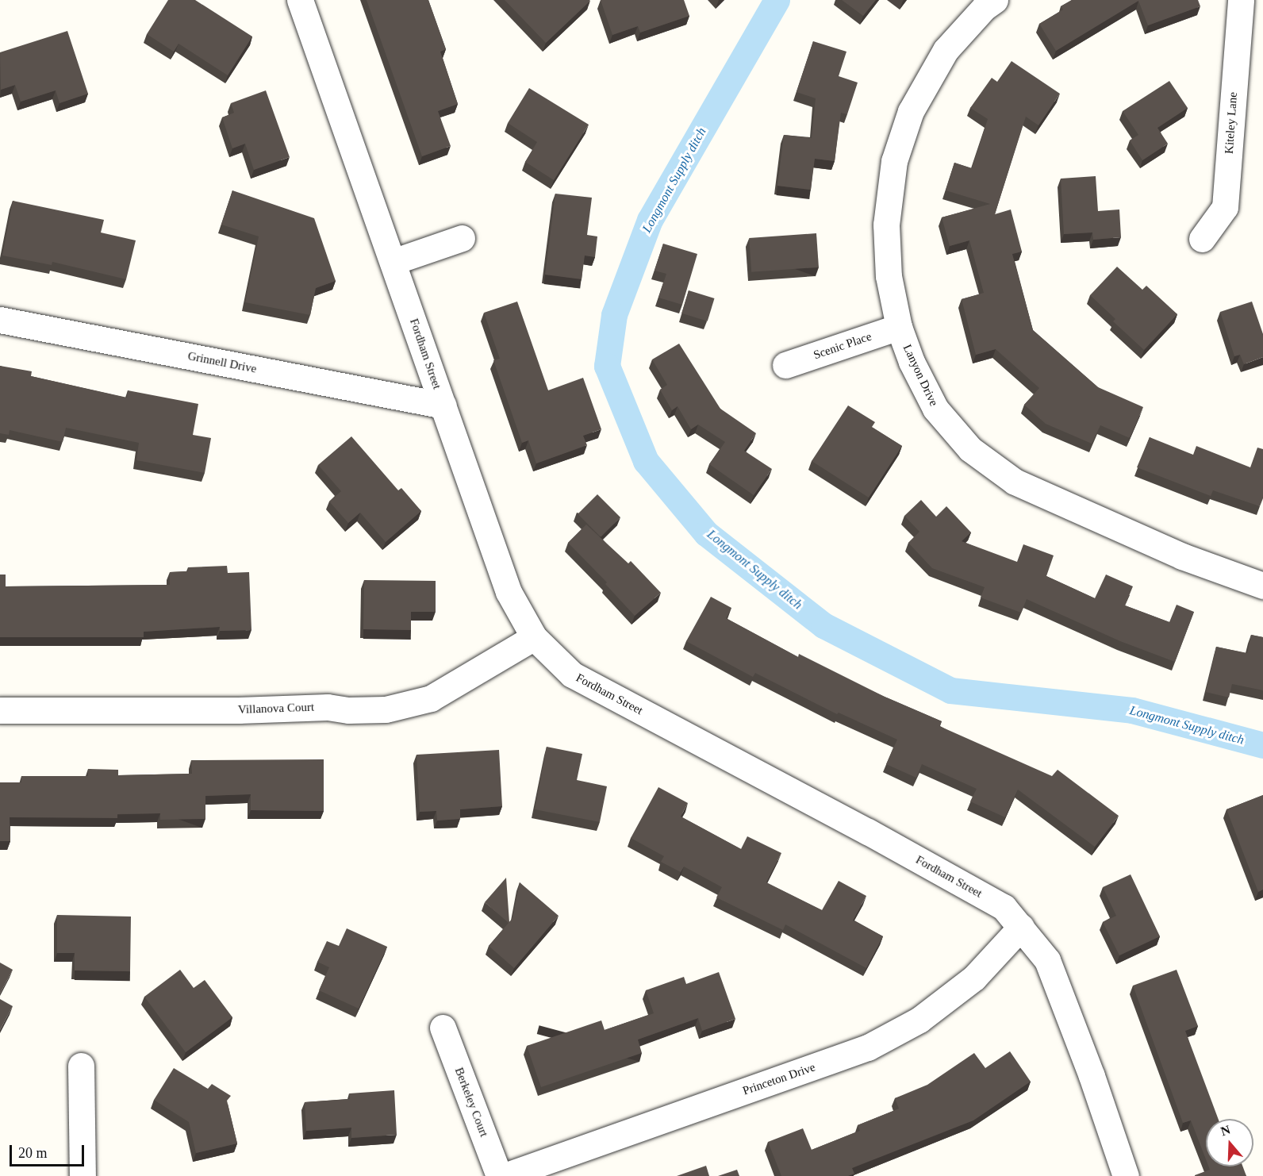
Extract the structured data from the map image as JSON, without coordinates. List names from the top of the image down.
{
  "streets": {
    "street": [
      "Kiteley Lane",
      "Scenic Place",
      "Fordham Street",
      "Grinnell Drive",
      "Lanyon Drive",
      "Villanova Court",
      "Princeton Drive",
      "Berkeley Court"
    ]
  },
  "crossings": [
    ["Scenic Place", "Lanyon Drive"],
    ["Fordham Street", "Grinnell Drive"],
    ["Fordham Street", "Villanova Court"],
    ["Fordham Street", "Princeton Drive"]
  ],
  "water": ["Longmont Supply ditch"],
  "scale_bar": "20 m",
  "north": "top"
}
